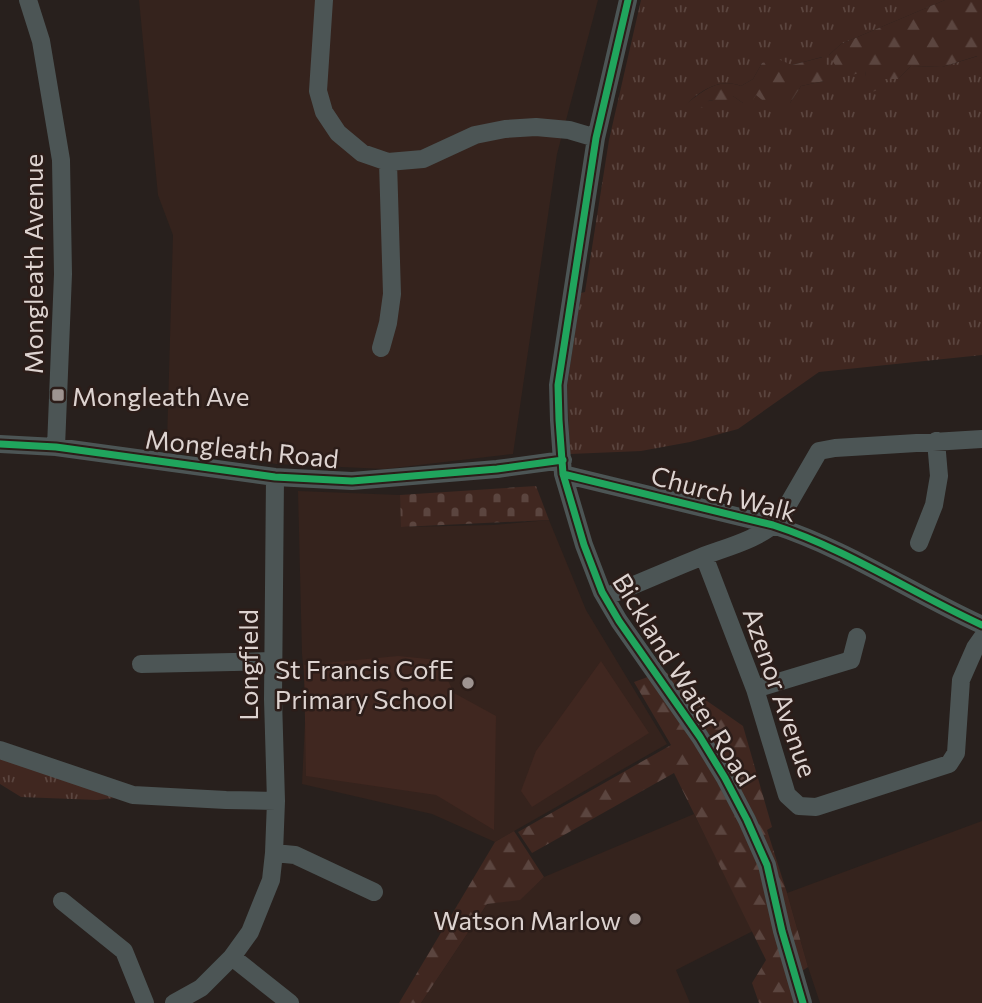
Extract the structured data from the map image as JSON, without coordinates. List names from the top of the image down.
{
  "streets": {
    "street": [
      "Mongleath Avenue",
      "Mongleath Road",
      "Church Walk",
      "Longfield",
      "Bickland Water Road",
      "Azenor Avenue"
    ]
  },
  "crossings": [
    ["Mongleath Avenue", "Mongleath Road"],
    ["Mongleath Road", "Church Walk"],
    ["Mongleath Road", "Longfield"],
    ["Mongleath Road", "Bickland Water Road"],
    ["Church Walk", "Bickland Water Road"]
  ],
  "places": {
    "transit": ["Mongleath Ave"],
    "other": ["St Francis CofE Primary School", "Watson Marlow"]
  }
}
